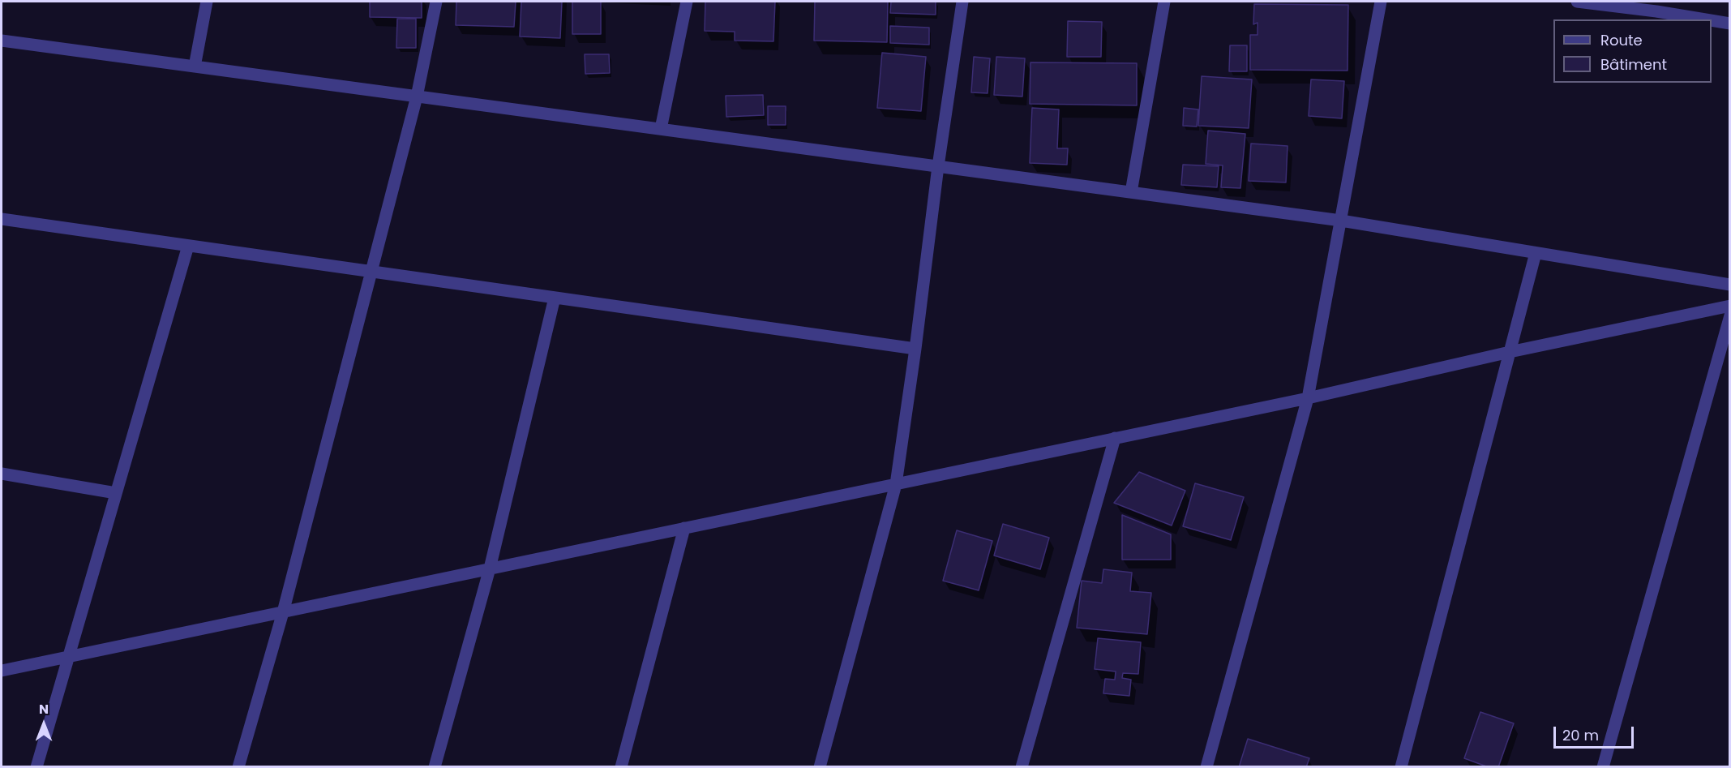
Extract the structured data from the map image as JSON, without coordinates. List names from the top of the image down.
{
  "legend": ["Route", "Bâtiment"],
  "scale_bar": "20 m",
  "north": "top"
}
